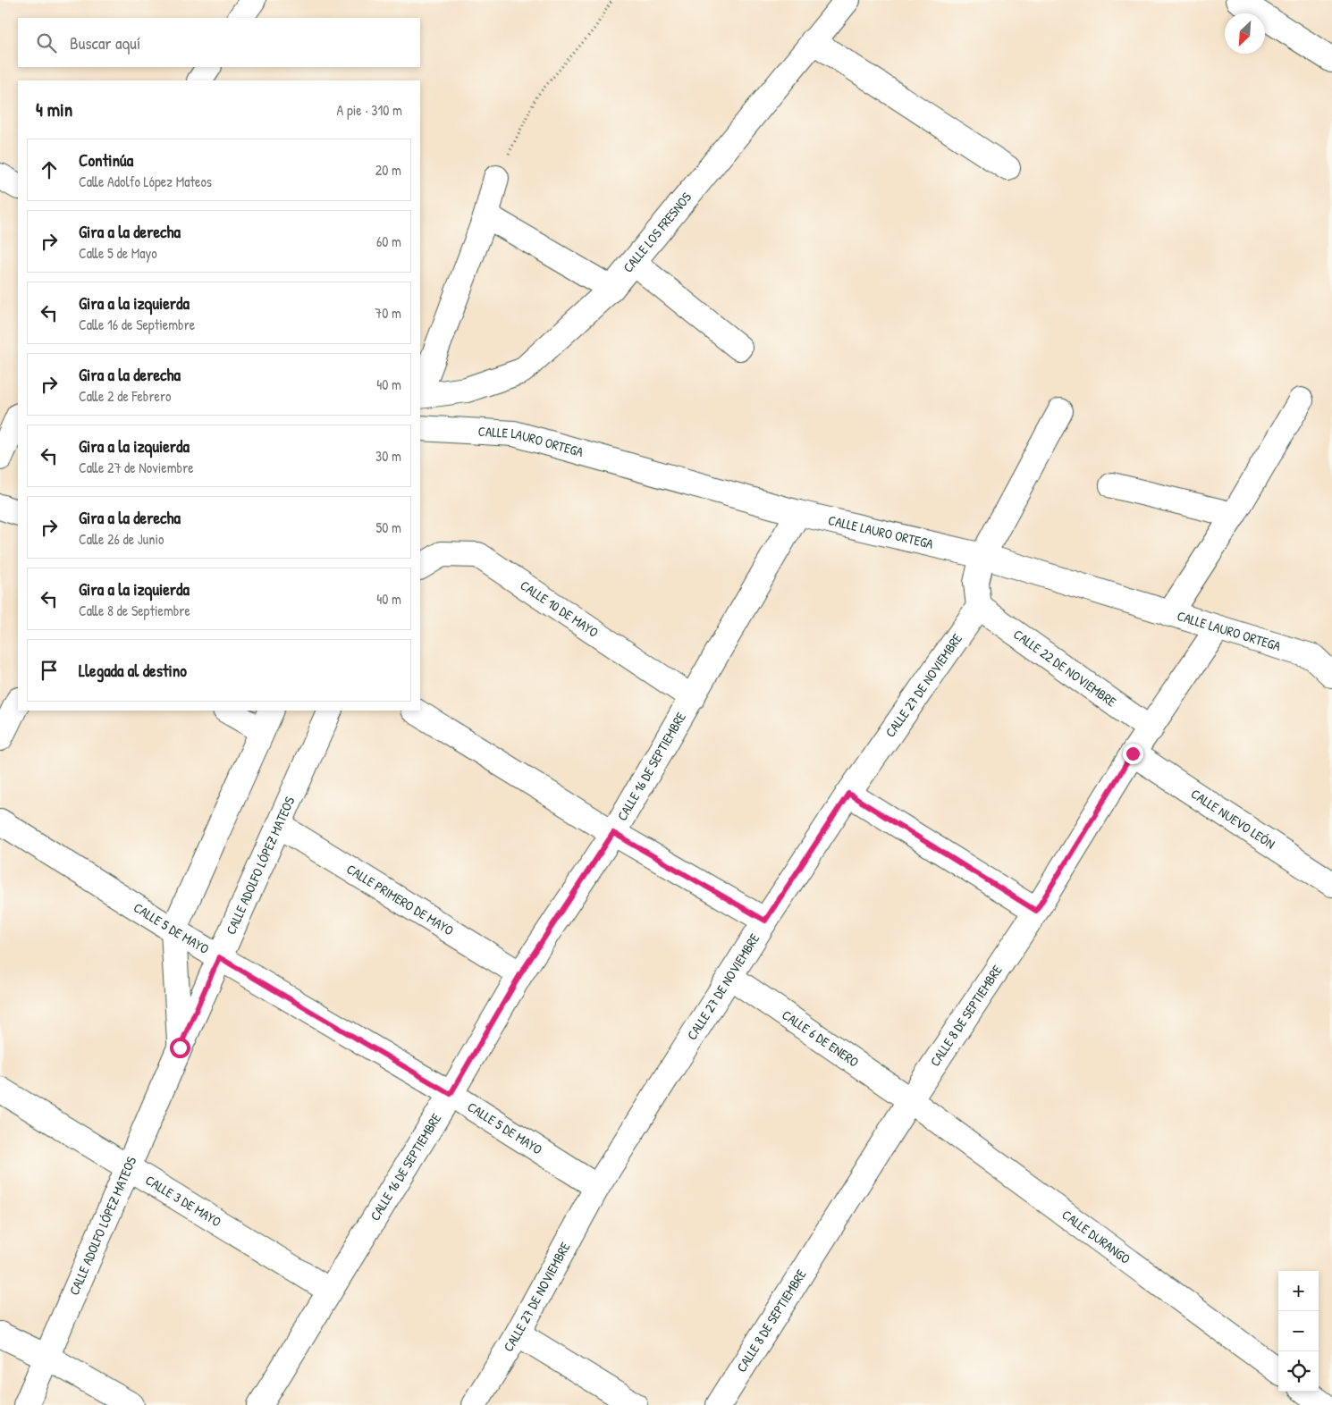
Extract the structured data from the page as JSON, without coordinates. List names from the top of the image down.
{
  "streets": {
    "street": [
      "CALLE LOS FRESNOS",
      "CALLE LAURO ORTEGA",
      "CALLE 10 DE MAYO",
      "CALLE 22 DE NOVIEMBRE",
      "CALLE 27 DE NOVIEMBRE",
      "CALLE 16 DE SEPTIEMBRE",
      "CALLE NUEVO LEÓN",
      "CALLE ADOLFO LÓPEZ MATEOS",
      "CALLE PRIMERO DE MAYO",
      "CALLE 5 DE MAYO",
      "CALLE 8 DE SEPTIEMBRE",
      "CALLE 6 DE ENERO",
      "CALLE 3 DE MAYO",
      "CALLE DURANGO"
    ]
  },
  "crossings": [
    ["CALLE LAURO ORTEGA", "CALLE 16 DE SEPTIEMBRE"],
    ["CALLE LAURO ORTEGA", "CALLE 8 DE SEPTIEMBRE"],
    ["CALLE 10 DE MAYO", "CALLE 16 DE SEPTIEMBRE"],
    ["CALLE 22 DE NOVIEMBRE", "CALLE 27 DE NOVIEMBRE"],
    ["CALLE 22 DE NOVIEMBRE", "CALLE 8 DE SEPTIEMBRE"],
    ["CALLE 27 DE NOVIEMBRE", "CALLE 5 DE MAYO"],
    ["CALLE 27 DE NOVIEMBRE", "CALLE 6 DE ENERO"],
    ["CALLE 16 DE SEPTIEMBRE", "CALLE PRIMERO DE MAYO"],
    ["CALLE 16 DE SEPTIEMBRE", "CALLE 5 DE MAYO"],
    ["CALLE 16 DE SEPTIEMBRE", "CALLE 3 DE MAYO"],
    ["CALLE NUEVO LEÓN", "CALLE 8 DE SEPTIEMBRE"],
    ["CALLE ADOLFO LÓPEZ MATEOS", "CALLE PRIMERO DE MAYO"],
    ["CALLE ADOLFO LÓPEZ MATEOS", "CALLE 5 DE MAYO"],
    ["CALLE ADOLFO LÓPEZ MATEOS", "CALLE 3 DE MAYO"],
    ["CALLE 8 DE SEPTIEMBRE", "CALLE 6 DE ENERO"],
    ["CALLE 8 DE SEPTIEMBRE", "CALLE DURANGO"],
    ["CALLE 6 DE ENERO", "CALLE DURANGO"]
  ],
  "north": "bottom left",
  "page": {
    "search": "Buscar aquí",
    "heading": ["4 min", "A pie · 310 m"],
    "list": [
      ["Continúa", "Calle Adolfo López Mateos", "20 m"],
      ["Gira a la derecha", "Calle 5 de Mayo", "60 m"],
      ["Gira a la izquierda", "Calle 16 de Septiembre", "70 m"],
      ["Gira a la derecha", "Calle 2 de Febrero", "40 m"],
      ["Gira a la izquierda", "Calle 27 de Noviembre", "30 m"],
      ["Gira a la derecha", "Calle 26 de Junio", "50 m"],
      ["Gira a la izquierda", "Calle 8 de Septiembre", "40 m"],
      "Llegada al destino"
    ],
    "map_buttons": ["+", "−"]
  }
}
